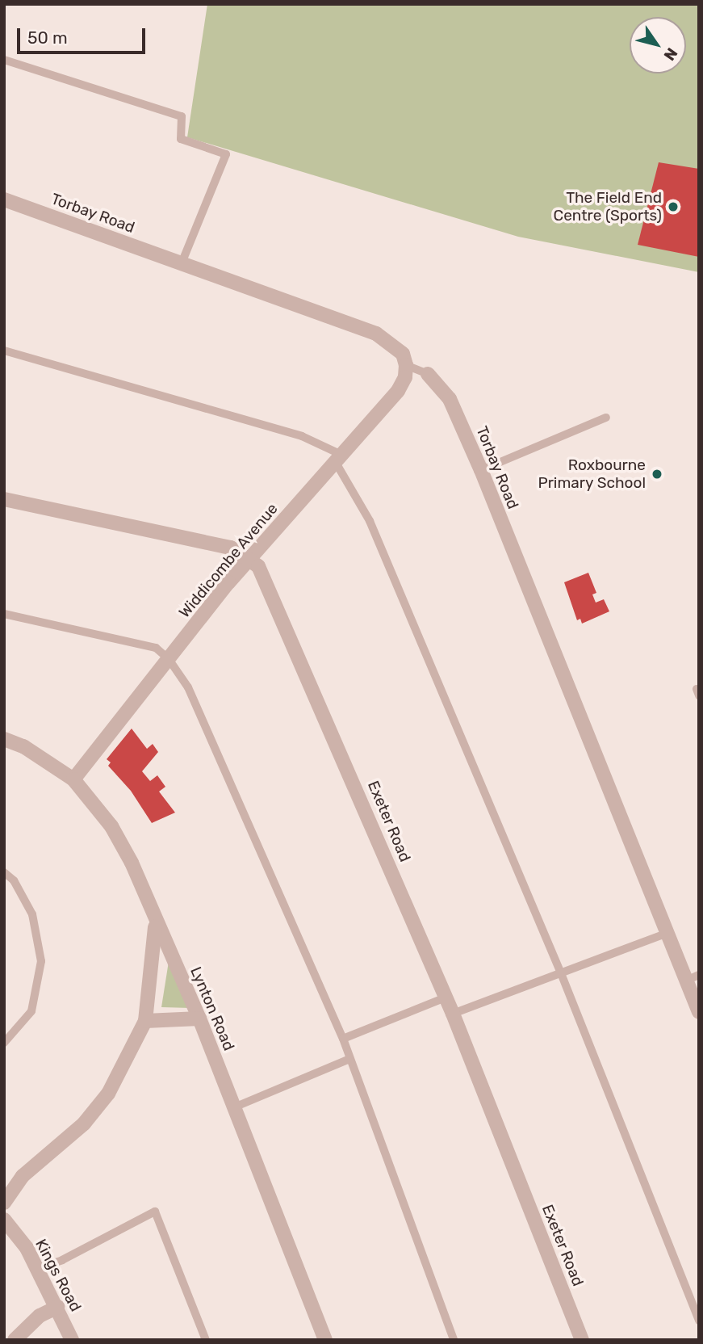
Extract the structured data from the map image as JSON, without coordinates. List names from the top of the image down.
{
  "streets": {
    "street": [
      "Torbay Road",
      "Widdicombe Avenue",
      "Exeter Road",
      "Lynton Road",
      "Kings Road"
    ]
  },
  "crossings": [
    ["Torbay Road", "Widdicombe Avenue"],
    ["Widdicombe Avenue", "Exeter Road"],
    ["Widdicombe Avenue", "Lynton Road"]
  ],
  "places": ["The Field End Centre (Sports)", "Roxbourne Primary School"],
  "scale_bar": "50 m",
  "north": "bottom right"
}
